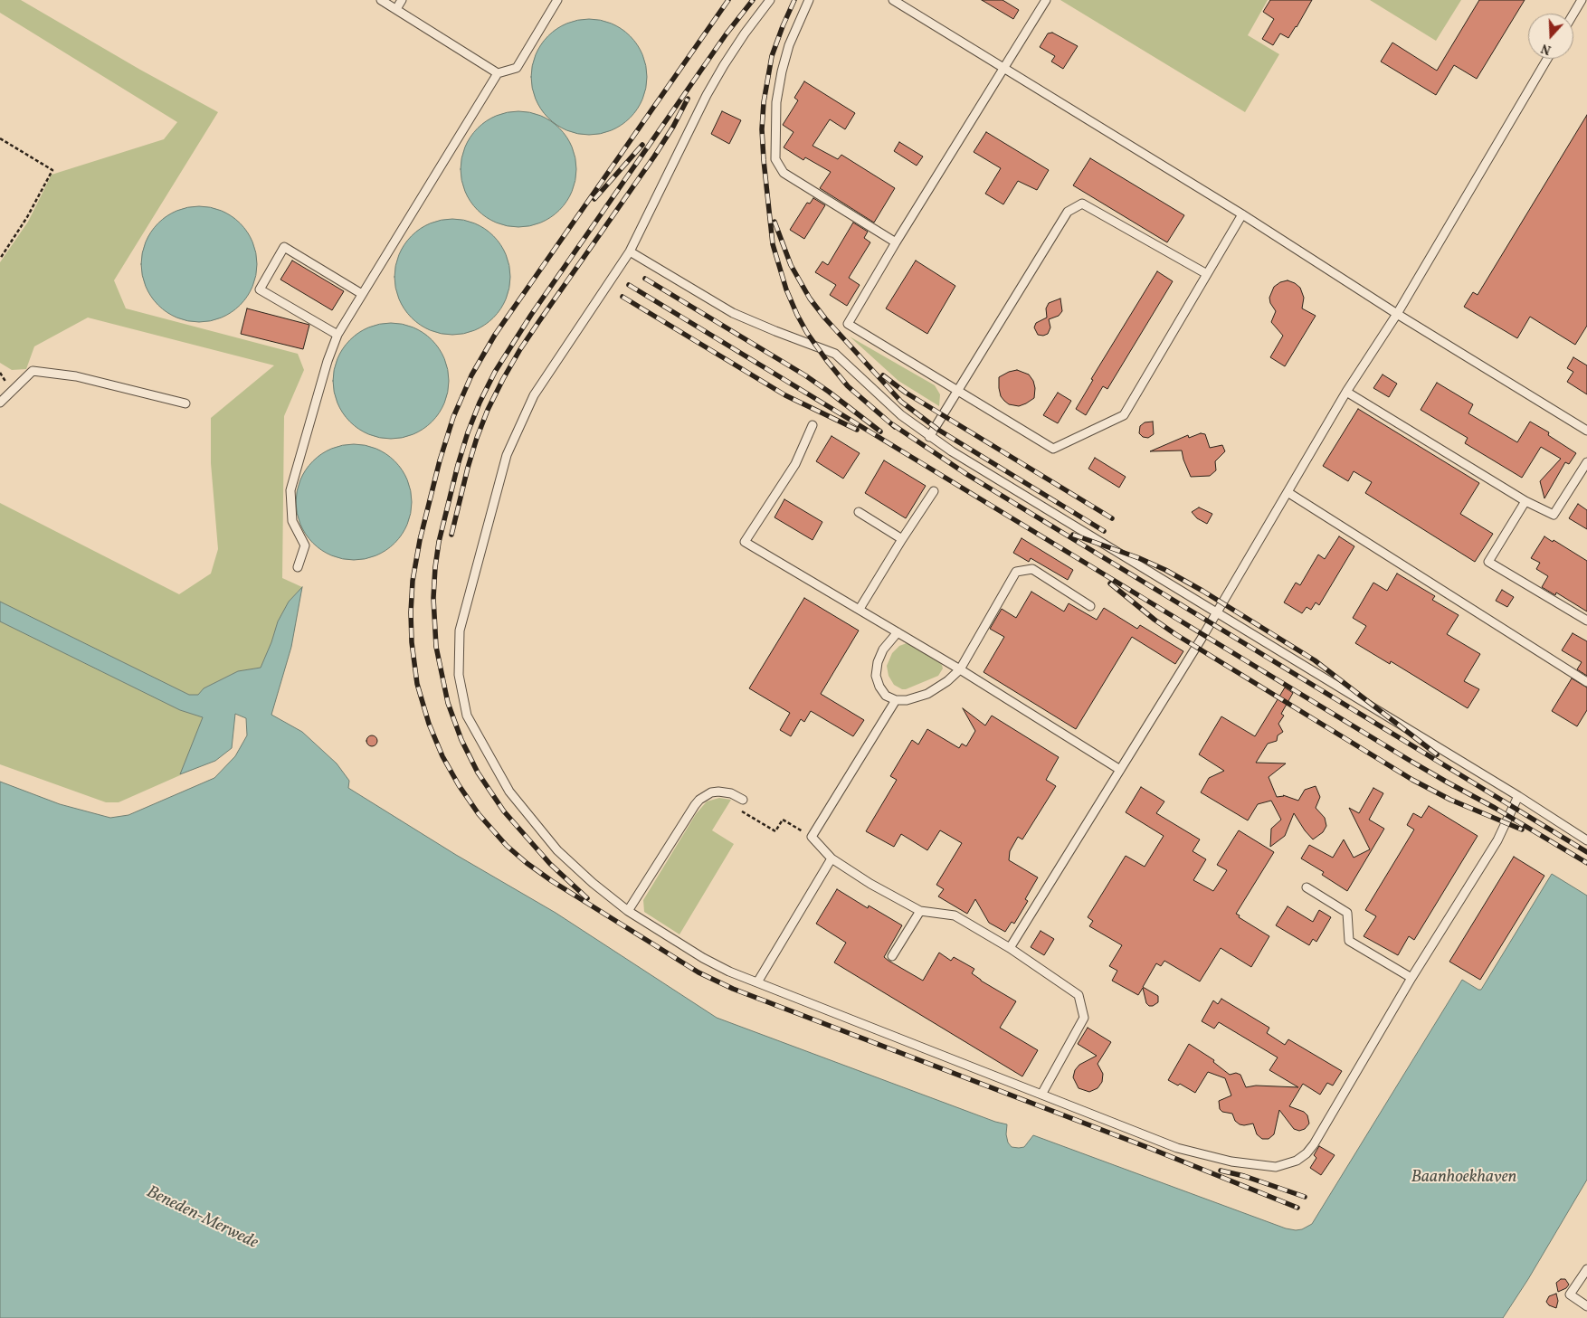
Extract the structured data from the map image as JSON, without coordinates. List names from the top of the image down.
{
  "water": ["Baanhoekhaven", "Beneden-Merwede"],
  "north": "bottom"
}
